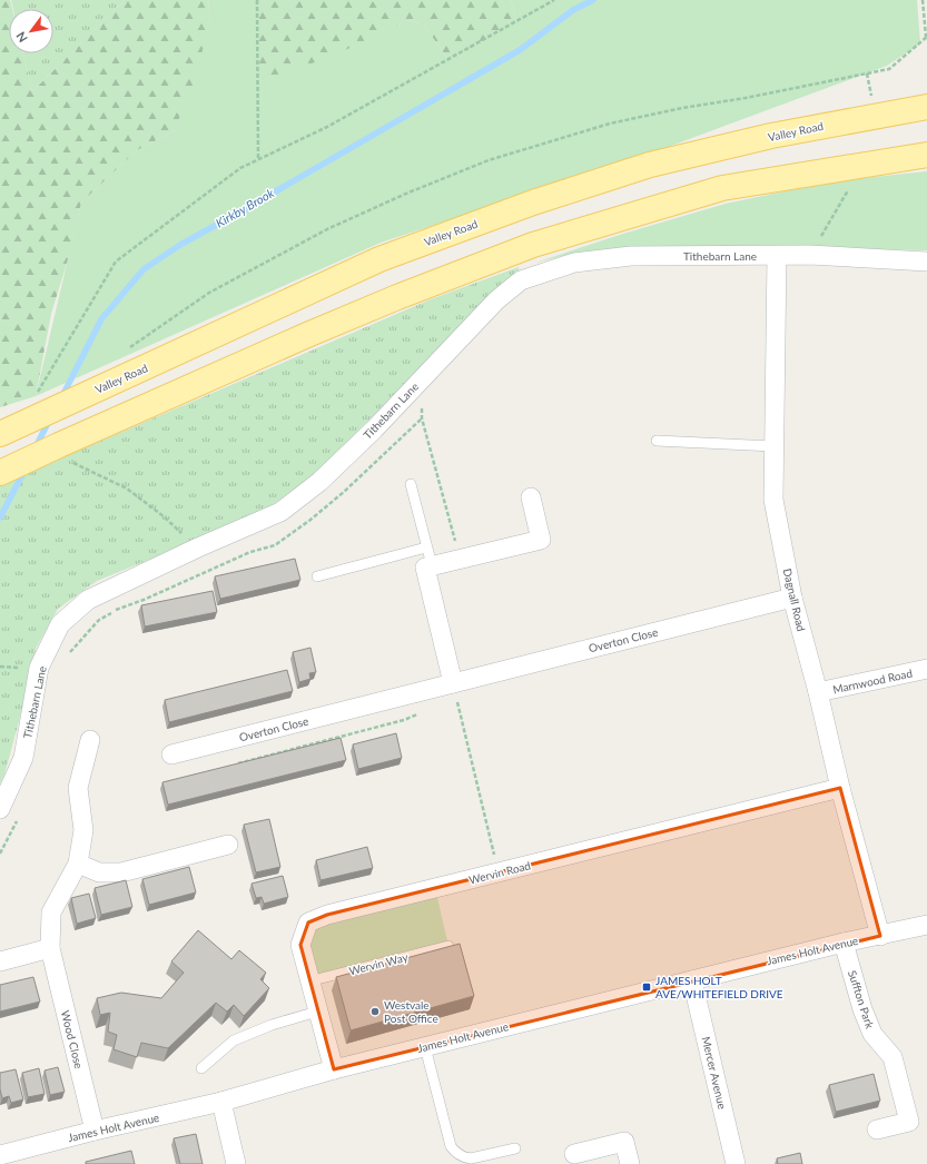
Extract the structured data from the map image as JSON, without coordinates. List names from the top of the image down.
{
  "streets": {
    "main road": ["Valley Road"],
    "street": [
      "Tithebarn Lane",
      "Dagnall Road",
      "Overton Close",
      "Marnwood Road",
      "Wervin Road",
      "James Holt Avenue",
      "Suffton Park",
      "Wood Close",
      "Mercer Avenue"
    ],
    "lane": ["Wervin Way"]
  },
  "crossings": [
    ["Tithebarn Lane", "Dagnall Road"],
    ["Dagnall Road", "Overton Close"],
    ["Dagnall Road", "Marnwood Road"],
    ["Dagnall Road", "Wervin Road"],
    ["Dagnall Road", "James Holt Avenue"],
    ["Wervin Road", "James Holt Avenue"],
    ["Wervin Road", "Wervin Way"],
    ["James Holt Avenue", "Suffton Park"],
    ["James Holt Avenue", "Wood Close"],
    ["James Holt Avenue", "Mercer Avenue"]
  ],
  "water": ["Kirkby Brook"],
  "places": {
    "transit": ["JAMES HOLT AVE/WHITEFIELD DRIVE"],
    "other": ["Westvale Post Office"]
  },
  "north": "bottom left"
}
